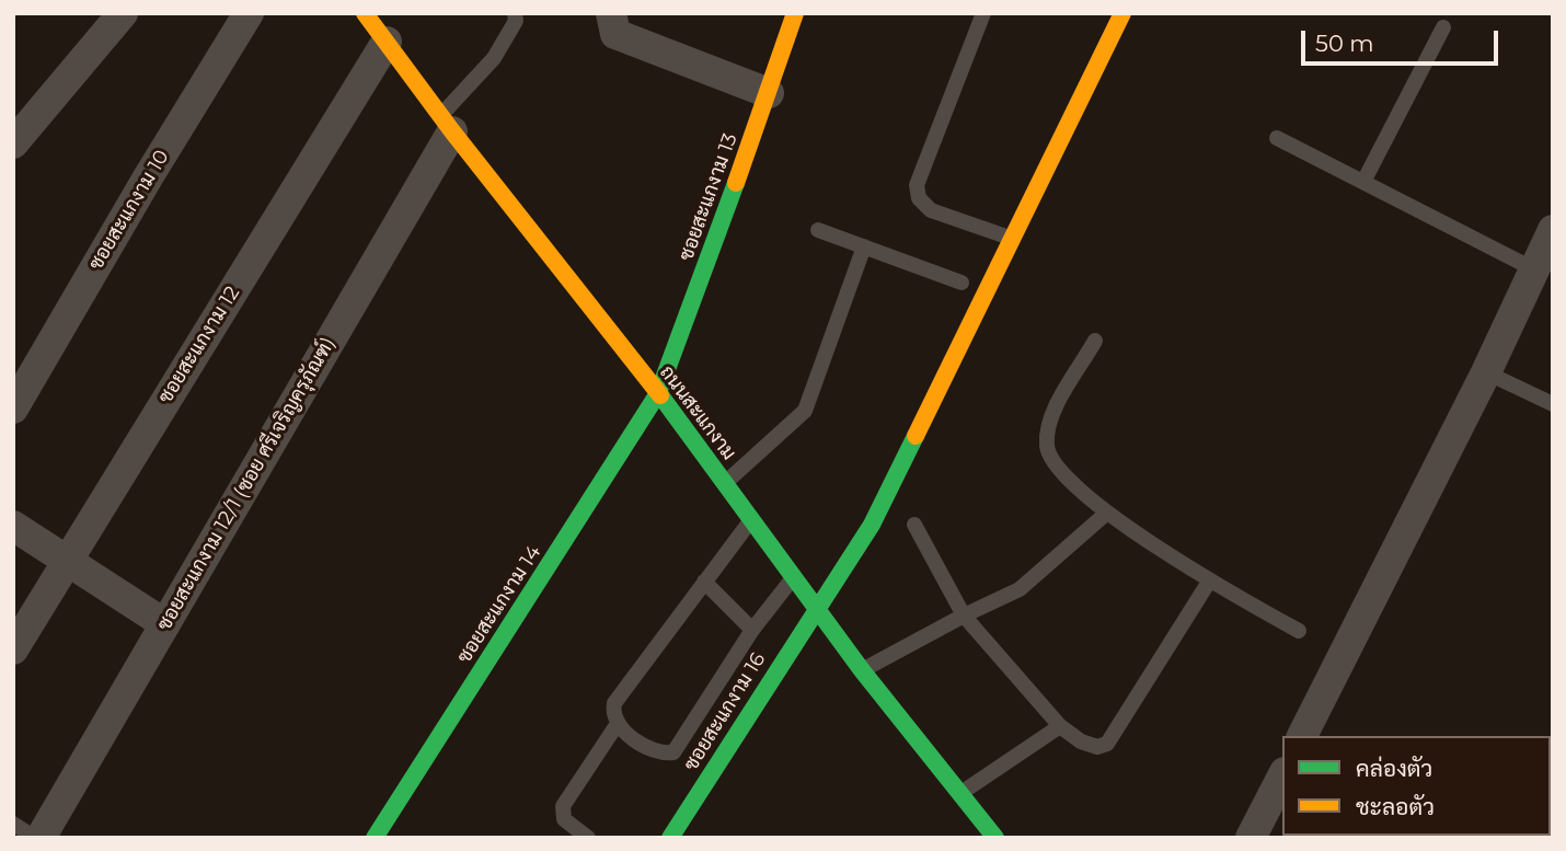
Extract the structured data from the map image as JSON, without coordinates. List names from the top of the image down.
{
  "streets": {
    "street": [
      "ซอยสะแกงาม 13",
      "ซอยสะแกงาม 10",
      "ซอยสะแกงาม 12",
      "ถนนสะแกงาม",
      "ซอยสะแกงาม 12/1 (ซอย ศรีเจริญครุภัณฑ์)",
      "ซอยสะแกงาม 14",
      "ซอยสะแกงาม 16"
    ]
  },
  "crossings": [
    ["ซอยสะแกงาม 13", "ถนนสะแกงาม"],
    ["ซอยสะแกงาม 13", "ซอยสะแกงาม 14"],
    ["ซอยสะแกงาม 12", "ถนนสะแกงาม"],
    ["ถนนสะแกงาม", "ซอยสะแกงาม 12/1 (ซอย ศรีเจริญครุภัณฑ์)"],
    ["ถนนสะแกงาม", "ซอยสะแกงาม 14"],
    ["ถนนสะแกงาม", "ซอยสะแกงาม 16"]
  ],
  "legend": ["คล่องตัว", "ชะลอตัว"],
  "scale_bar": "50 m"
}
